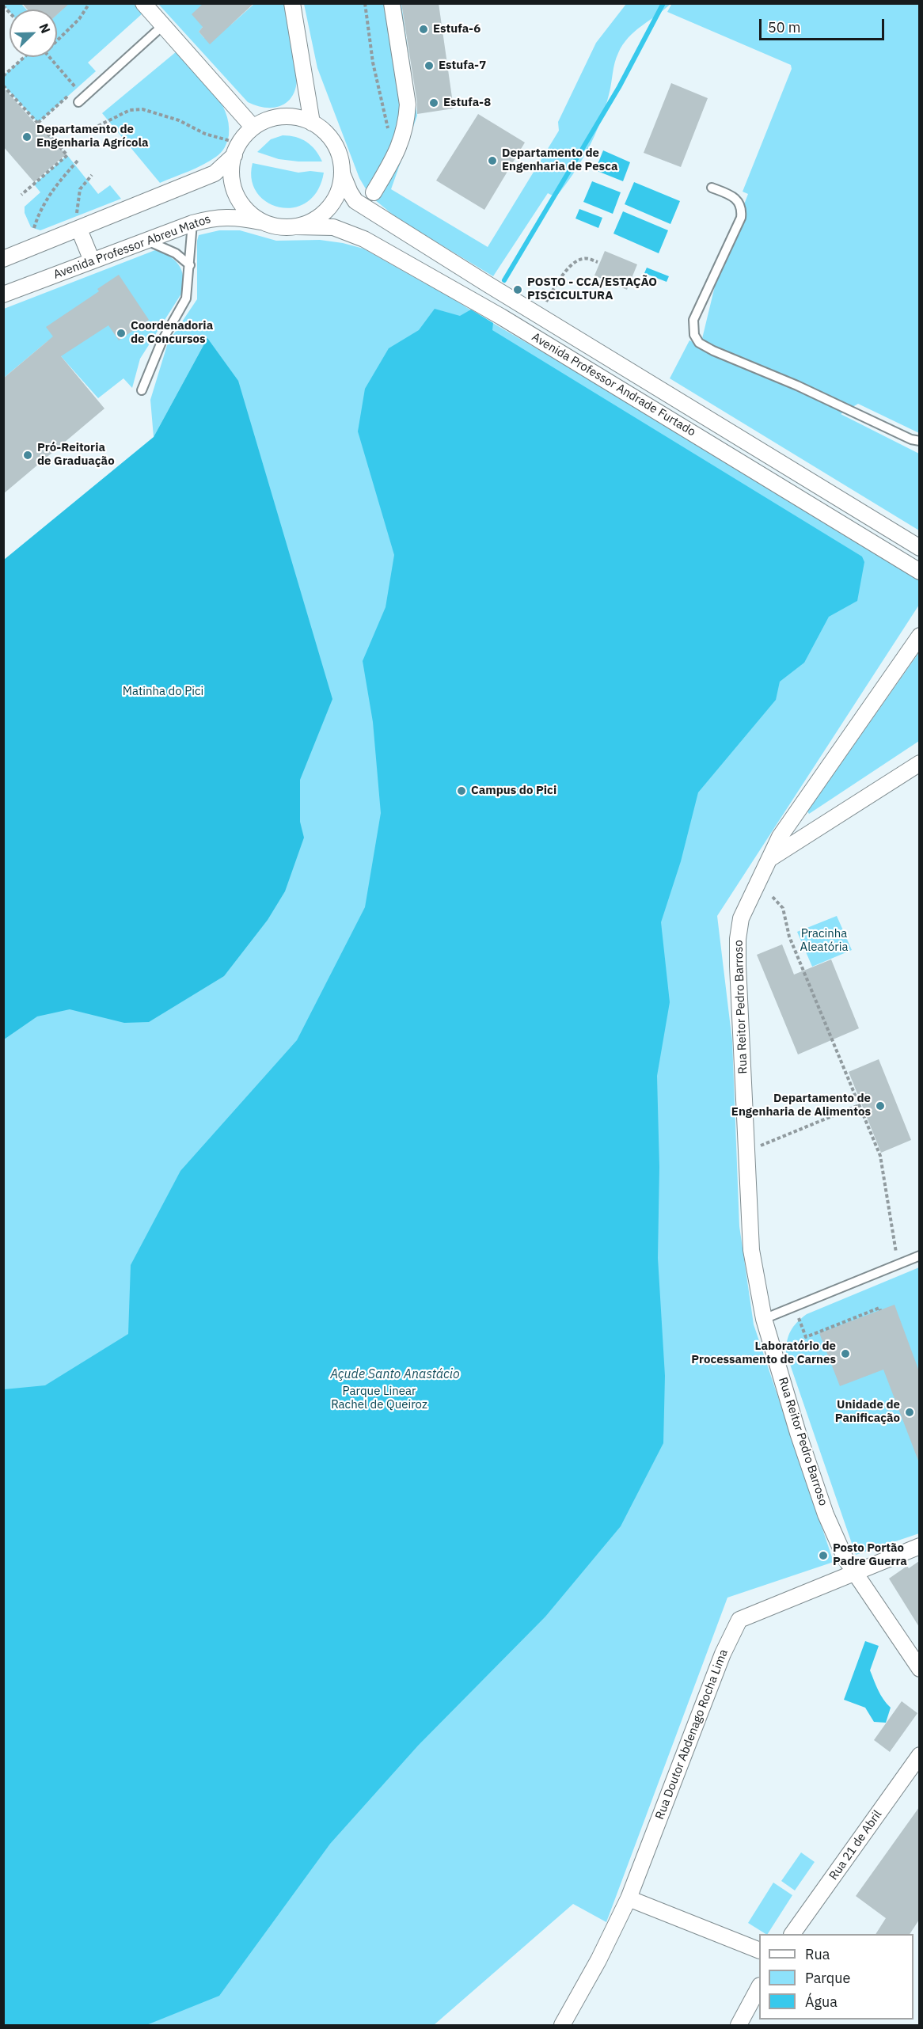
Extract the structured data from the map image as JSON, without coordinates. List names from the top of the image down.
{
  "streets": {
    "street": [
      "Avenida Professor Abreu Matos",
      "Avenida Professor Andrade Furtado",
      "Rua Reitor Pedro Barroso",
      "Rua Doutor Abdenago Rocha Lima",
      "Rua 21 de Abril"
    ]
  },
  "crossings": [
    ["Avenida Professor Abreu Matos", "Avenida Professor Andrade Furtado"],
    ["Rua Reitor Pedro Barroso", "Rua Doutor Abdenago Rocha Lima"]
  ],
  "water": ["Açude Santo Anastácio"],
  "parks": ["Matinha do Pici", "Pracinha Aleatória", "Parque Linear Rachel de Queiroz"],
  "places": [
    "Estufa-6",
    "Estufa-7",
    "Estufa-8",
    "Departamento de Engenharia Agrícola",
    "Departamento de Engenharia de Pesca",
    "POSTO - CCA/ESTAÇÃO PISCICULTURA",
    "Coordenadoria de Concursos",
    "Pró-Reitoria de Graduação",
    "Campus do Pici",
    "Departamento de Engenharia de Alimentos",
    "Laboratório de Processamento de Carnes",
    "Unidade de Panificação",
    "Posto Portão Padre Guerra"
  ],
  "legend": ["Rua", "Parque", "Água"],
  "scale_bar": "50 m",
  "north": "top right"
}
